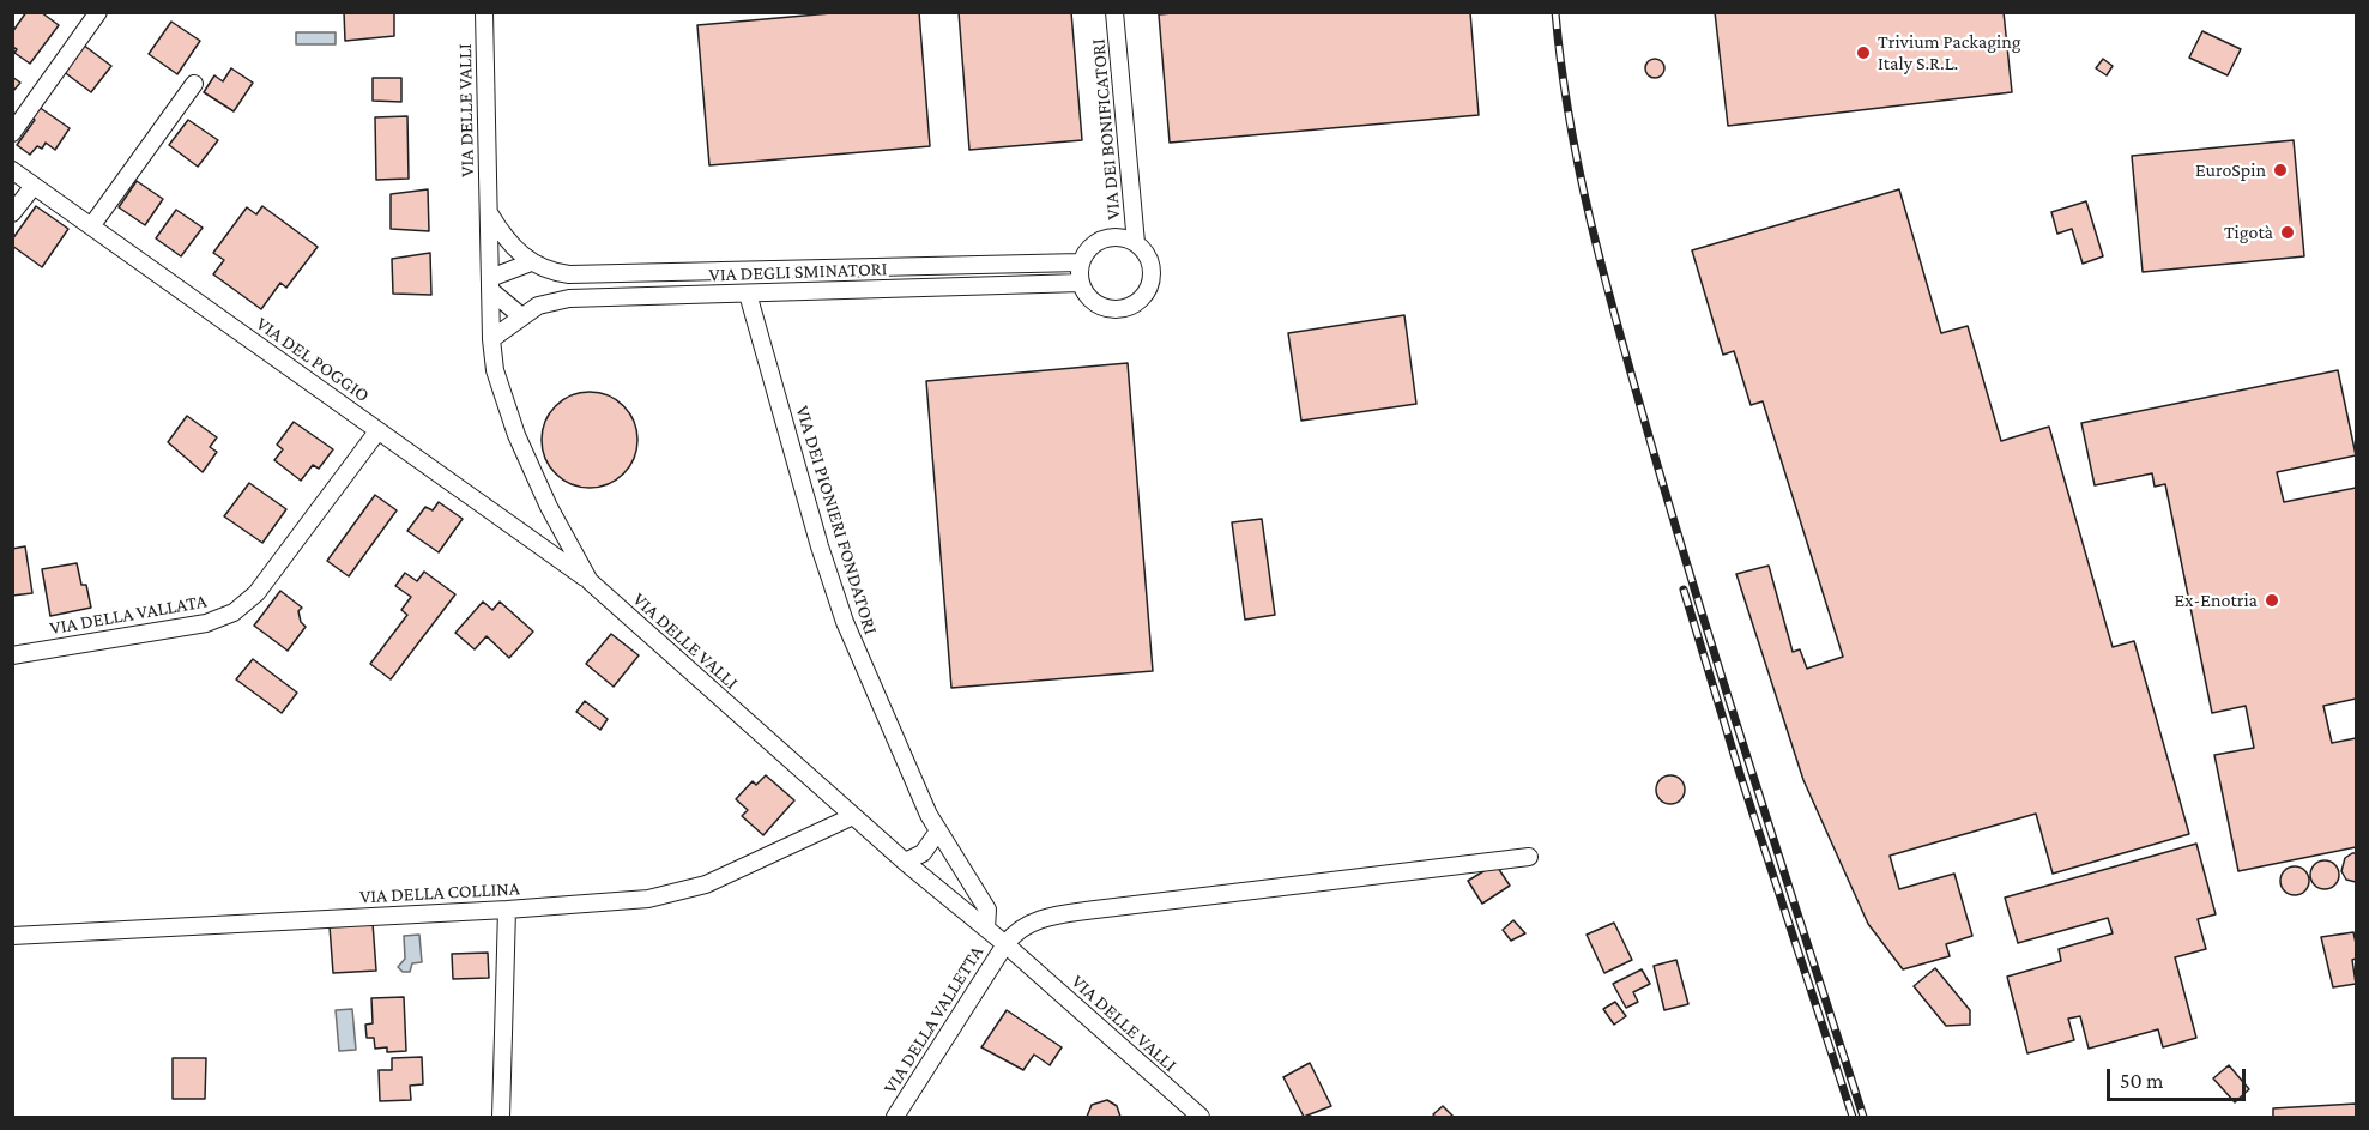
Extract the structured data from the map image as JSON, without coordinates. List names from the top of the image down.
{
  "streets": {
    "street": [
      "VIA DELLE VALLI",
      "VIA DEI BONIFICATORI",
      "VIA DEGLI SMINATORI",
      "VIA DEL POGGIO",
      "VIA DEI PIONIERI FONDATORI",
      "VIA DELLA VALLATA",
      "VIA DELLA COLLINA",
      "VIA DELLA VALLETTA"
    ]
  },
  "crossings": [
    ["VIA DELLE VALLI", "VIA DEGLI SMINATORI"],
    ["VIA DELLE VALLI", "VIA DEL POGGIO"],
    ["VIA DELLE VALLI", "VIA DEI PIONIERI FONDATORI"],
    ["VIA DELLE VALLI", "VIA DELLA COLLINA"],
    ["VIA DELLE VALLI", "VIA DELLA VALLETTA"],
    ["VIA DEI BONIFICATORI", "VIA DEGLI SMINATORI"],
    ["VIA DEGLI SMINATORI", "VIA DEI PIONIERI FONDATORI"],
    ["VIA DEL POGGIO", "VIA DELLA VALLATA"]
  ],
  "places": [
    "Trivium Packaging Italy S.R.L.",
    "EuroSpin",
    "Tigotà",
    "Ex-Enotria"
  ],
  "scale_bar": "50 m"
}
